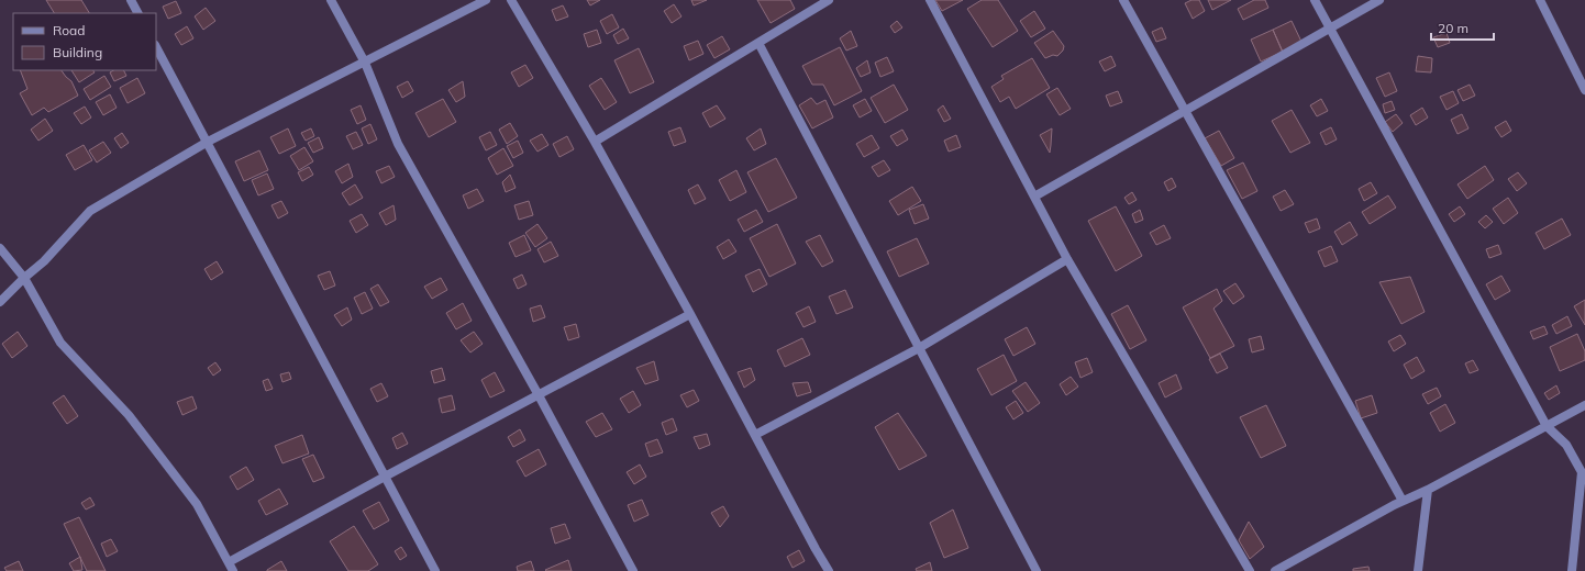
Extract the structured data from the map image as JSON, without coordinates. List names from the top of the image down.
{
  "legend": ["Road", "Building"],
  "scale_bar": "20 m"
}
